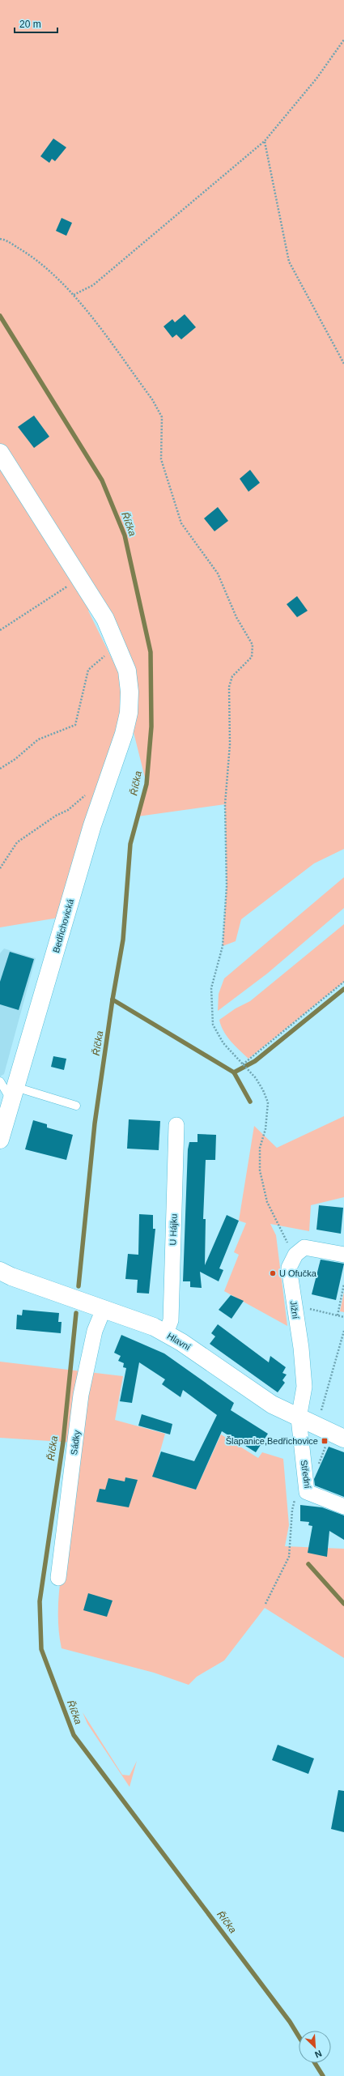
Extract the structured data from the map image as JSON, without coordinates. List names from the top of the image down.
{
  "streets": {
    "street": [
      "Bedřichovická",
      "U Hájku",
      "Jižní",
      "Hlavní",
      "Sádky",
      "Střední"
    ]
  },
  "crossings": [
    ["U Hájku", "Hlavní"],
    ["Jižní", "Hlavní"],
    ["Jižní", "Střední"],
    ["Hlavní", "Sádky"],
    ["Hlavní", "Střední"]
  ],
  "water": ["Říčka"],
  "places": {
    "other": ["U Ofučka"],
    "transit": ["Šlapanice,Bedřichovice"]
  },
  "scale_bar": "20 m",
  "north": "bottom right"
}
